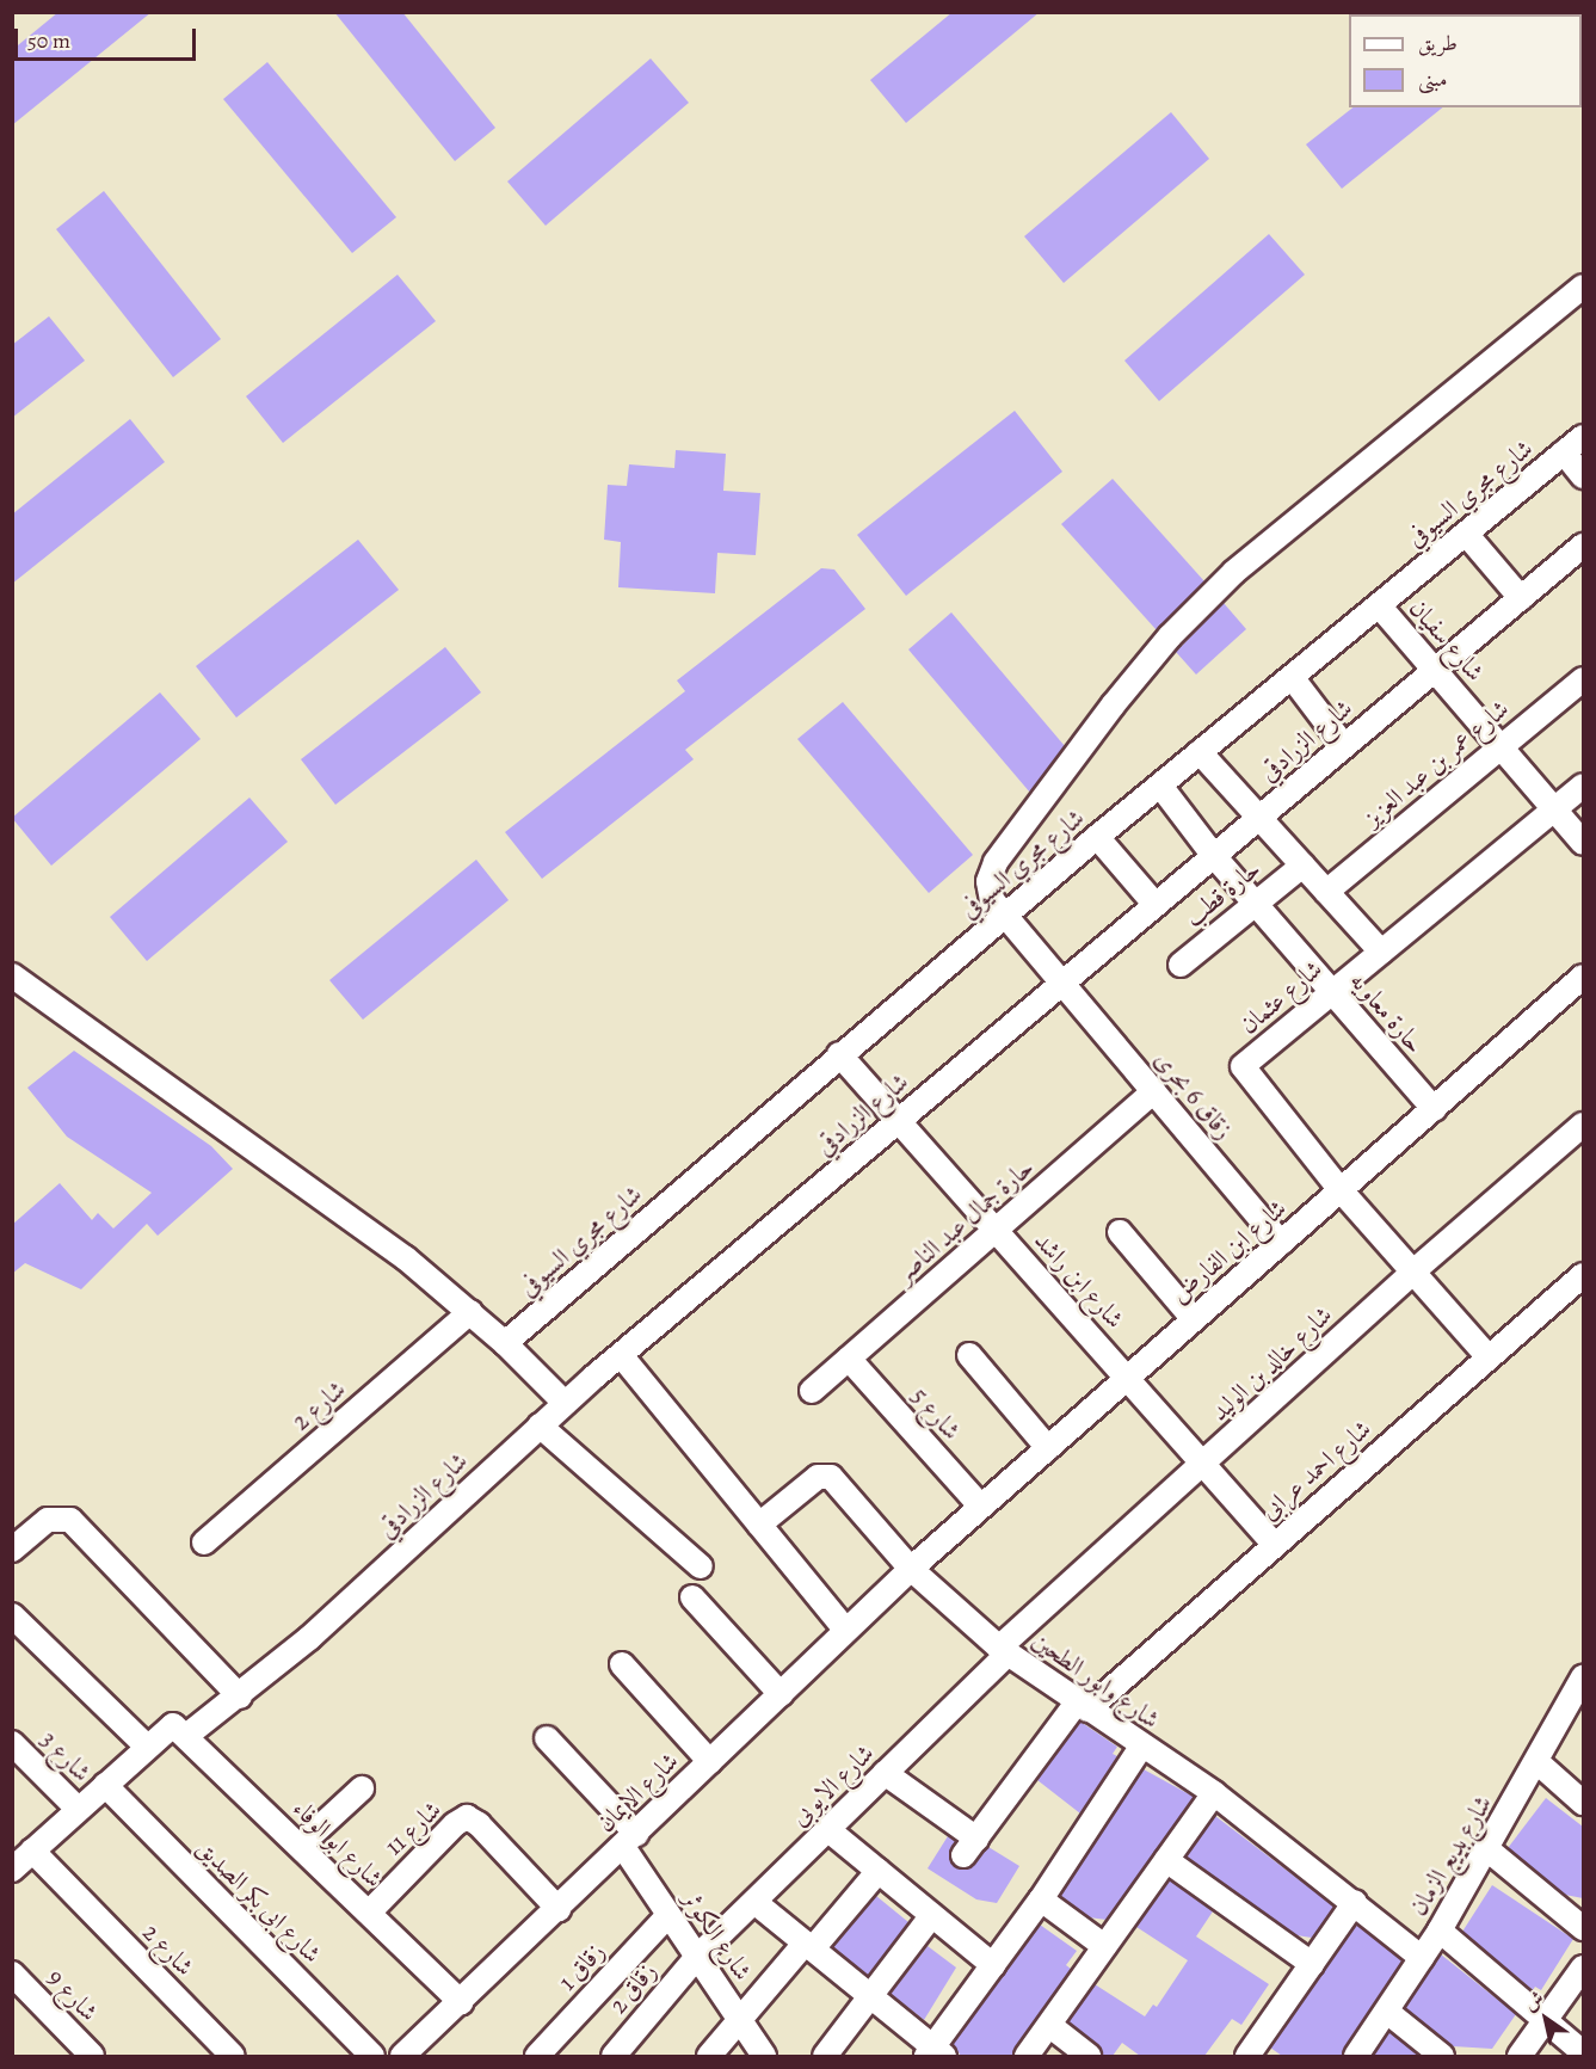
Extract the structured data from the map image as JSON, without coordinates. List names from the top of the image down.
{
  "streets": {
    "street": [
      "شارع مجري السيوفي",
      "شارع سفيان",
      "شارع الزرادقي",
      "شارع عمر بن عبد العزيز",
      "حارة قطب",
      "شارع عثمان",
      "حارة معاويه",
      "زقاق 6 بحرى",
      "حارة جمال عبد الناصر",
      "شارع ابن الفارض",
      "شارع ابن راشد",
      "شارع خالد بن الوليد",
      "شارع 2",
      "شارع 5",
      "شارع احمد عرابى",
      "شارع وابور الطحين",
      "شارع 3",
      "شارع الايوبى",
      "شارع الايمان",
      "شارع 11",
      "شارع ابو الوفاء",
      "شارع بديع الزمان",
      "شارع ابى بكر الصديق",
      "شارع الكوثر",
      "زقاق 1",
      "زقاق 2",
      "شارع 9"
    ]
  },
  "crossings": [
    ["شارع مجري السيوفي", "شارع سفيان"],
    ["شارع مجري السيوفي", "حارة معاويه"],
    ["شارع مجري السيوفي", "زقاق 6 بحرى"],
    ["شارع مجري السيوفي", "شارع ابن راشد"],
    ["شارع سفيان", "شارع الزرادقي"],
    ["شارع سفيان", "شارع عمر بن عبد العزيز"],
    ["شارع سفيان", "شارع عثمان"],
    ["شارع الزرادقي", "حارة معاويه"],
    ["شارع الزرادقي", "زقاق 6 بحرى"],
    ["شارع الزرادقي", "شارع ابن راشد"],
    ["شارع الزرادقي", "شارع 2"],
    ["شارع الزرادقي", "شارع 3"],
    ["شارع الزرادقي", "شارع ابو الوفاء"],
    ["شارع الزرادقي", "شارع ابى بكر الصديق"],
    ["حارة قطب", "حارة معاويه"],
    ["شارع عثمان", "حارة معاويه"],
    ["شارع عثمان", "شارع ابن الفارض"],
    ["شارع عثمان", "شارع خالد بن الوليد"],
    ["شارع عثمان", "شارع احمد عرابى"],
    ["حارة معاويه", "شارع ابن الفارض"],
    ["زقاق 6 بحرى", "حارة جمال عبد الناصر"],
    ["زقاق 6 بحرى", "شارع ابن الفارض"],
    ["حارة جمال عبد الناصر", "شارع ابن راشد"],
    ["حارة جمال عبد الناصر", "شارع 5"],
    ["شارع ابن الفارض", "شارع ابن راشد"],
    ["شارع ابن الفارض", "شارع 5"],
    ["شارع ابن الفارض", "شارع وابور الطحين"],
    ["شارع ابن الفارض", "شارع الايمان"],
    ["شارع ابن راشد", "شارع خالد بن الوليد"],
    ["شارع ابن راشد", "شارع احمد عرابى"],
    ["شارع خالد بن الوليد", "شارع وابور الطحين"],
    ["شارع خالد بن الوليد", "شارع الايوبى"],
    ["شارع احمد عرابى", "شارع وابور الطحين"],
    ["شارع احمد عرابى", "شارع الايوبى"],
    ["شارع وابور الطحين", "شارع الايوبى"],
    ["شارع وابور الطحين", "شارع الايمان"],
    ["شارع وابور الطحين", "شارع بديع الزمان"],
    ["شارع الايوبى", "شارع الكوثر"],
    ["شارع الايوبى", "زقاق 2"],
    ["شارع الايمان", "شارع 11"],
    ["شارع الايمان", "شارع ابو الوفاء"],
    ["شارع الايمان", "شارع الكوثر"],
    ["شارع 11", "شارع ابو الوفاء"],
    ["شارع الكوثر", "زقاق 1"],
    ["شارع الكوثر", "زقاق 2"]
  ],
  "legend": ["طريق", "مبنى"],
  "scale_bar": "50 m",
  "north": "top left"
}
